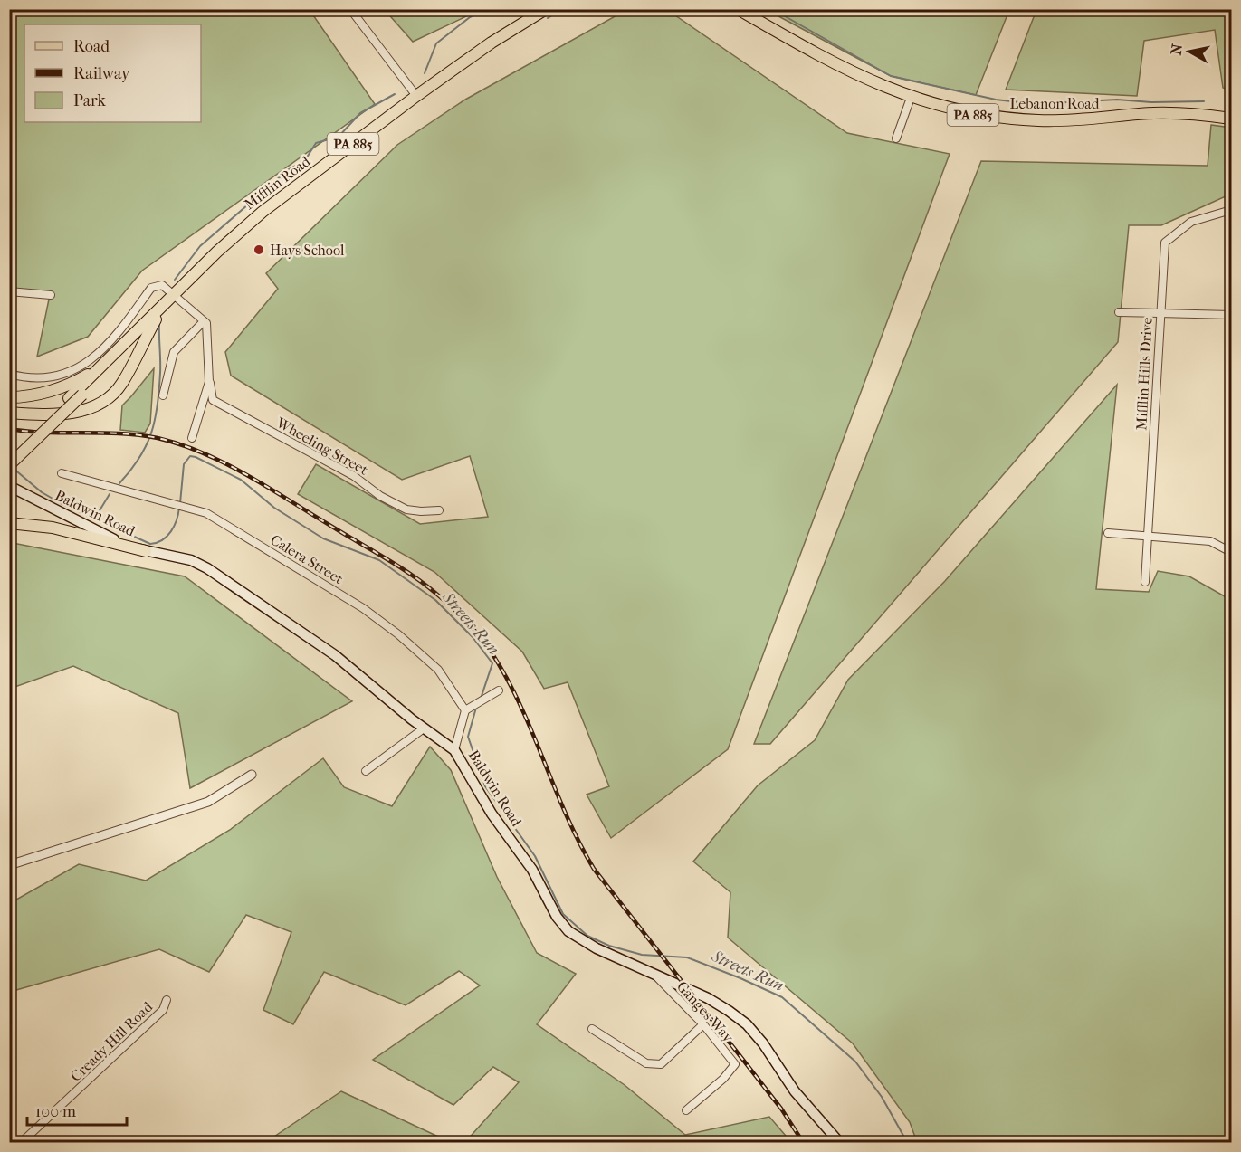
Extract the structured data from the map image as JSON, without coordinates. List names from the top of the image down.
{
  "streets": {
    "main road": [
      "Lebanon Road",
      "PA 885",
      "Mifflin Road",
      "Baldwin Road"
    ],
    "street": [
      "Mifflin Hills Drive",
      "Wheeling Street",
      "Calera Street",
      "Ganges Way",
      "Cready Hill Road"
    ]
  },
  "crossings": [
    ["Baldwin Road", "Ganges Way"]
  ],
  "water": ["Streets Run"],
  "places": ["Hays School"],
  "legend": ["Road", "Railway", "Park"],
  "scale_bar": "100 m",
  "north": "left"
}
